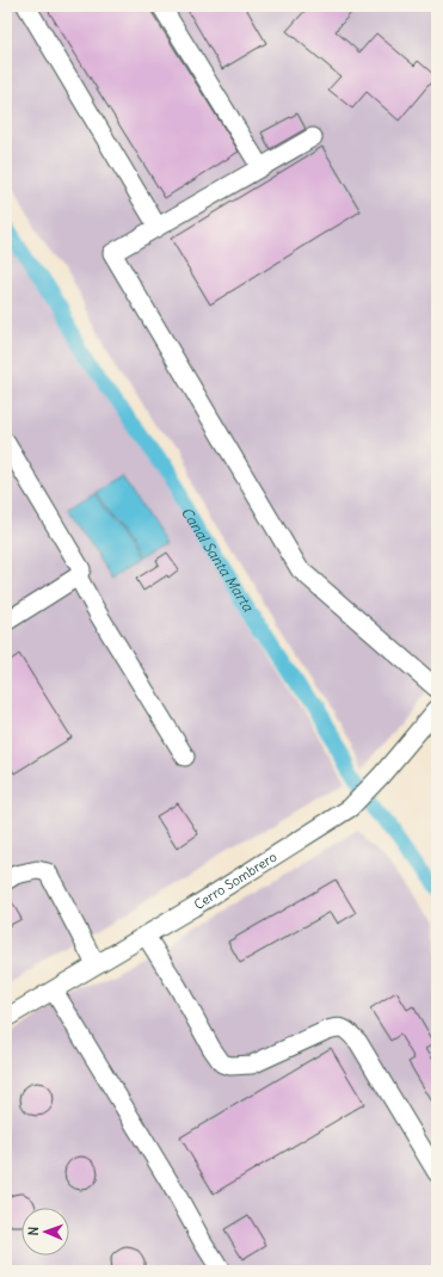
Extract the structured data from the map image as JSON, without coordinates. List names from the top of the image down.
{
  "streets": {
    "street": ["Cerro Sombrero"]
  },
  "water": ["Canal Santa Marta"],
  "north": "left"
}
